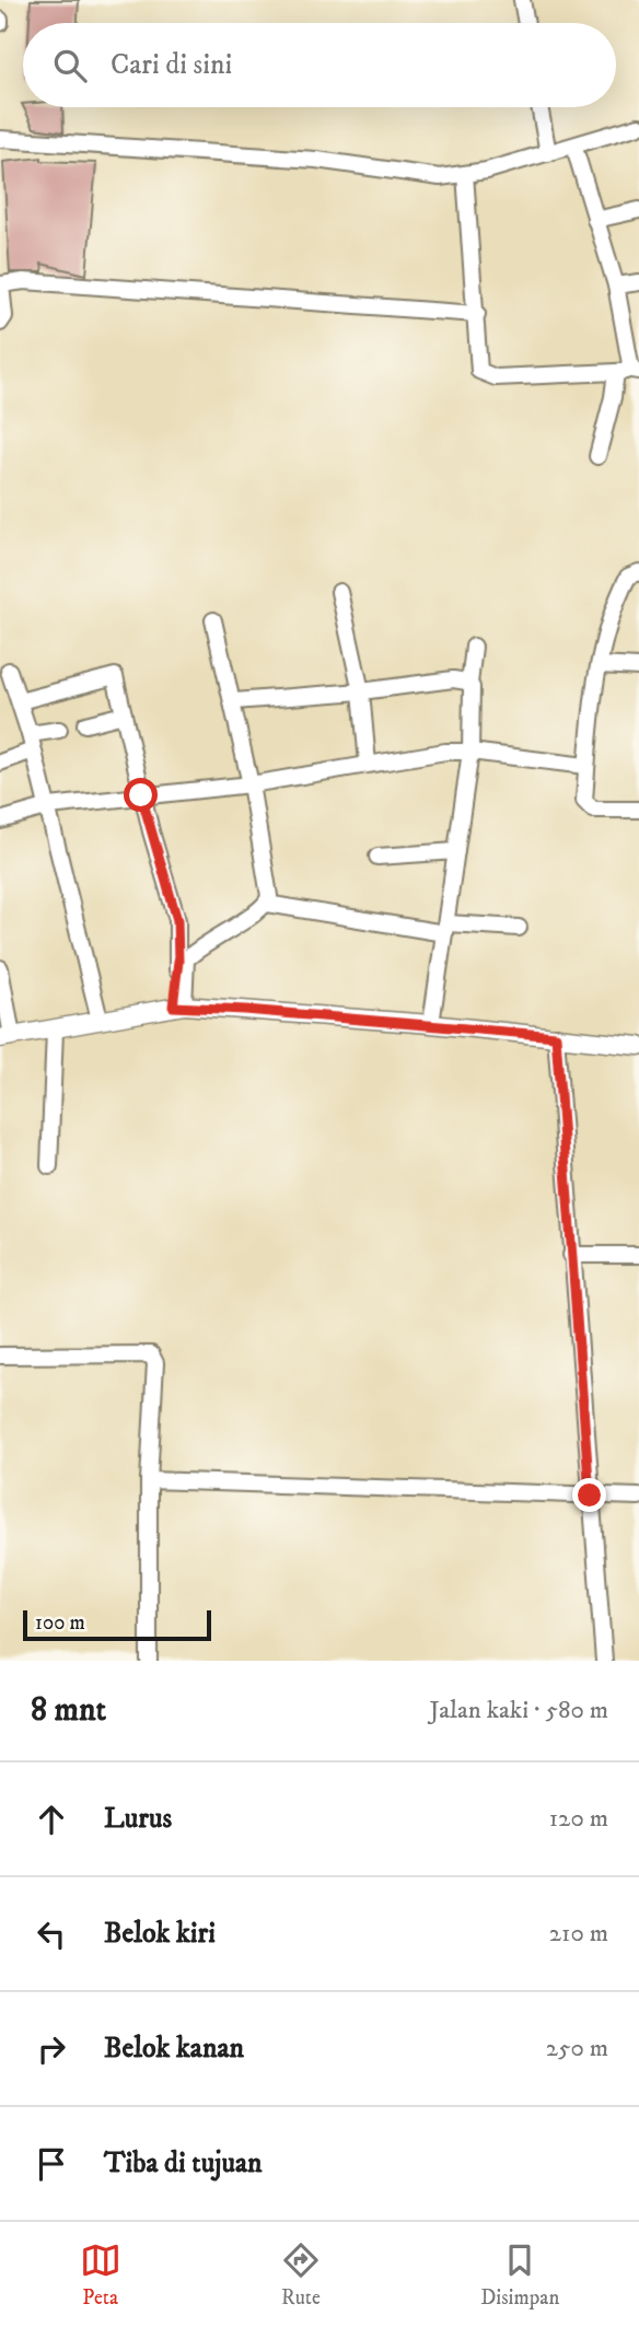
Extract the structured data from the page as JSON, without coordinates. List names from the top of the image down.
{
  "scale_bar": "100 m",
  "page": {
    "search": "Cari di sini",
    "scale": "100 m",
    "heading": ["8 mnt", "Jalan kaki · 580 m"],
    "list": [
      ["Lurus", "120 m"],
      ["Belok kiri", "210 m"],
      ["Belok kanan", "250 m"],
      "Tiba di tujuan"
    ],
    "nav": ["Peta", "Rute", "Disimpan"]
  }
}
